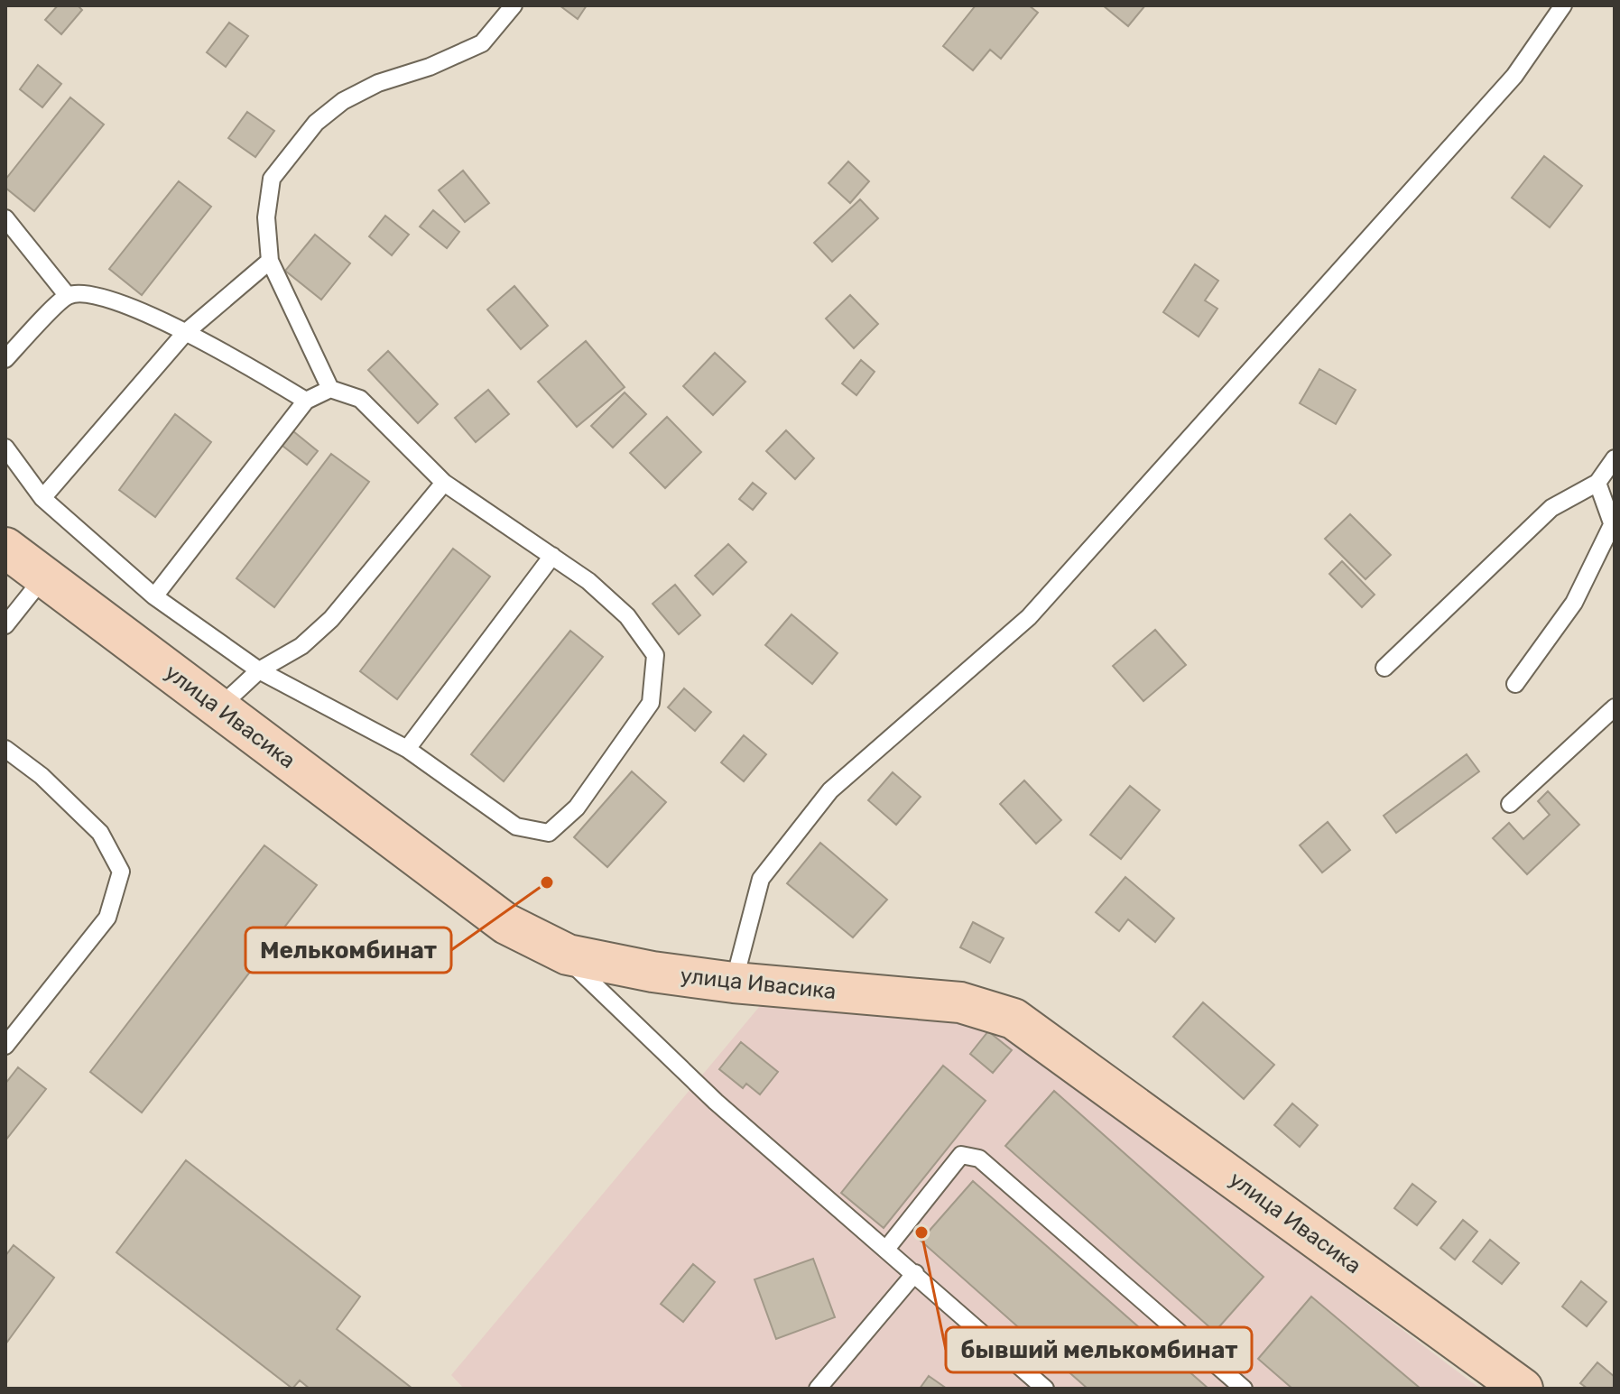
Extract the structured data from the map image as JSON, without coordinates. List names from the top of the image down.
{
  "streets": {
    "main road": ["улица Ивасика"]
  },
  "places": ["Мелькомбинат", "бывший мелькомбинат"]
}
